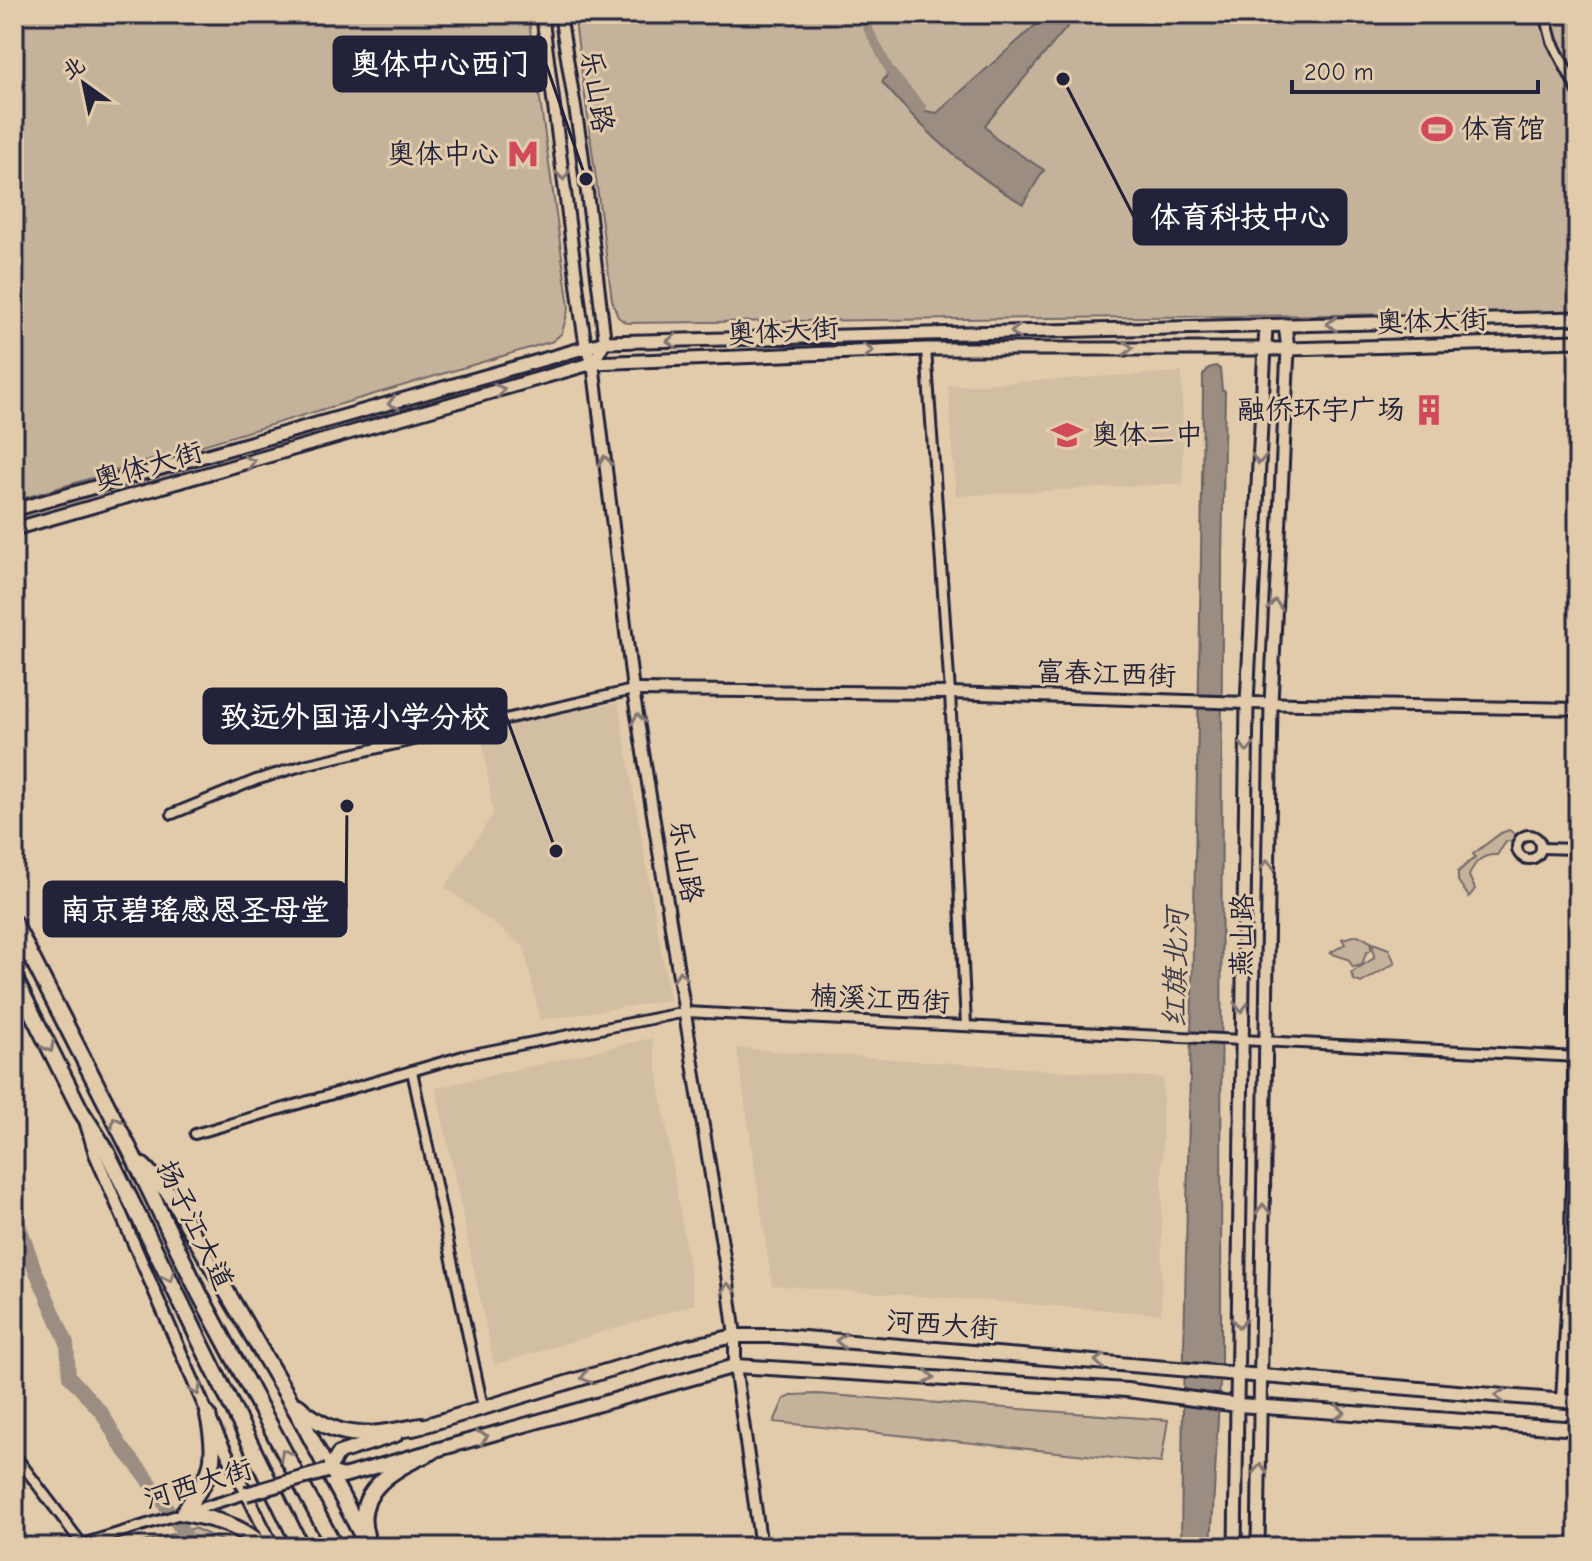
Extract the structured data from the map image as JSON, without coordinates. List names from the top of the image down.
{
  "streets": {
    "highway": ["扬子江大道"],
    "main road": ["奥体大街", "燕山路", "河西大街"],
    "street": ["乐山路", "富春江西街", "楠溪江西街"]
  },
  "crossings": [
    ["乐山路", "奥体大街"],
    ["乐山路", "富春江西街"],
    ["乐山路", "楠溪江西街"],
    ["乐山路", "河西大街"],
    ["奥体大街", "燕山路"],
    ["富春江西街", "燕山路"],
    ["燕山路", "楠溪江西街"],
    ["燕山路", "河西大街"],
    ["扬子江大道", "河西大街"]
  ],
  "water": ["红旗北河"],
  "places": {
    "other": [
      "体育科技中心",
      "奥体中心西门",
      "南京碧瑶感恩圣母堂",
      "致远外国语小学分校"
    ],
    "sports": ["体育馆"],
    "metro station": ["奥体中心"],
    "building": ["融侨环宇广场"],
    "school or university": ["奥体二中"]
  },
  "scale_bar": "200 m",
  "north": "top left"
}
